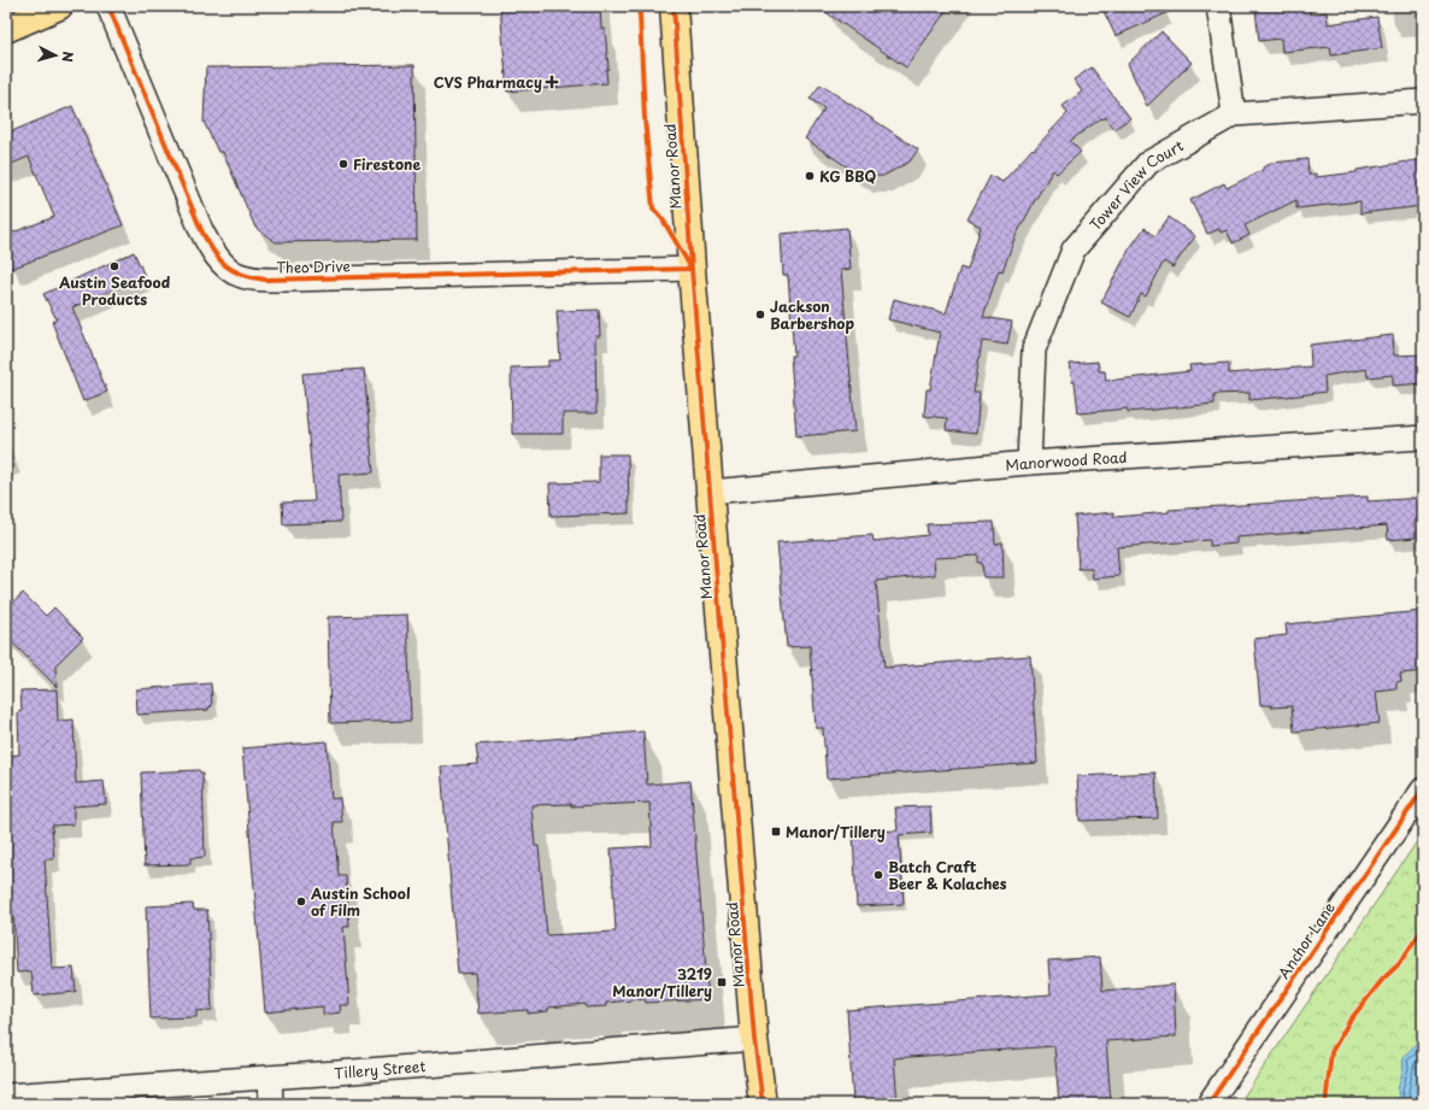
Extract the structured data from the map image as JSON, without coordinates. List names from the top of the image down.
{
  "streets": {
    "main road": ["Manor Road"],
    "street": [
      "Tower View Court",
      "Theo Drive",
      "Manorwood Road",
      "Anchor Lane",
      "Tillery Street"
    ]
  },
  "crossings": [
    ["Manor Road", "Theo Drive"],
    ["Manor Road", "Manorwood Road"],
    ["Manor Road", "Tillery Street"],
    ["Tower View Court", "Manorwood Road"]
  ],
  "places": {
    "health": ["CVS Pharmacy"],
    "other": [
      "Firestone",
      "KG BBQ",
      "Austin Seafood Products",
      "Jackson Barbershop",
      "Batch Craft Beer & Kolaches",
      "Austin School of Film"
    ],
    "transit": ["Manor/Tillery", "3219 Manor/Tillery"]
  },
  "north": "right"
}
